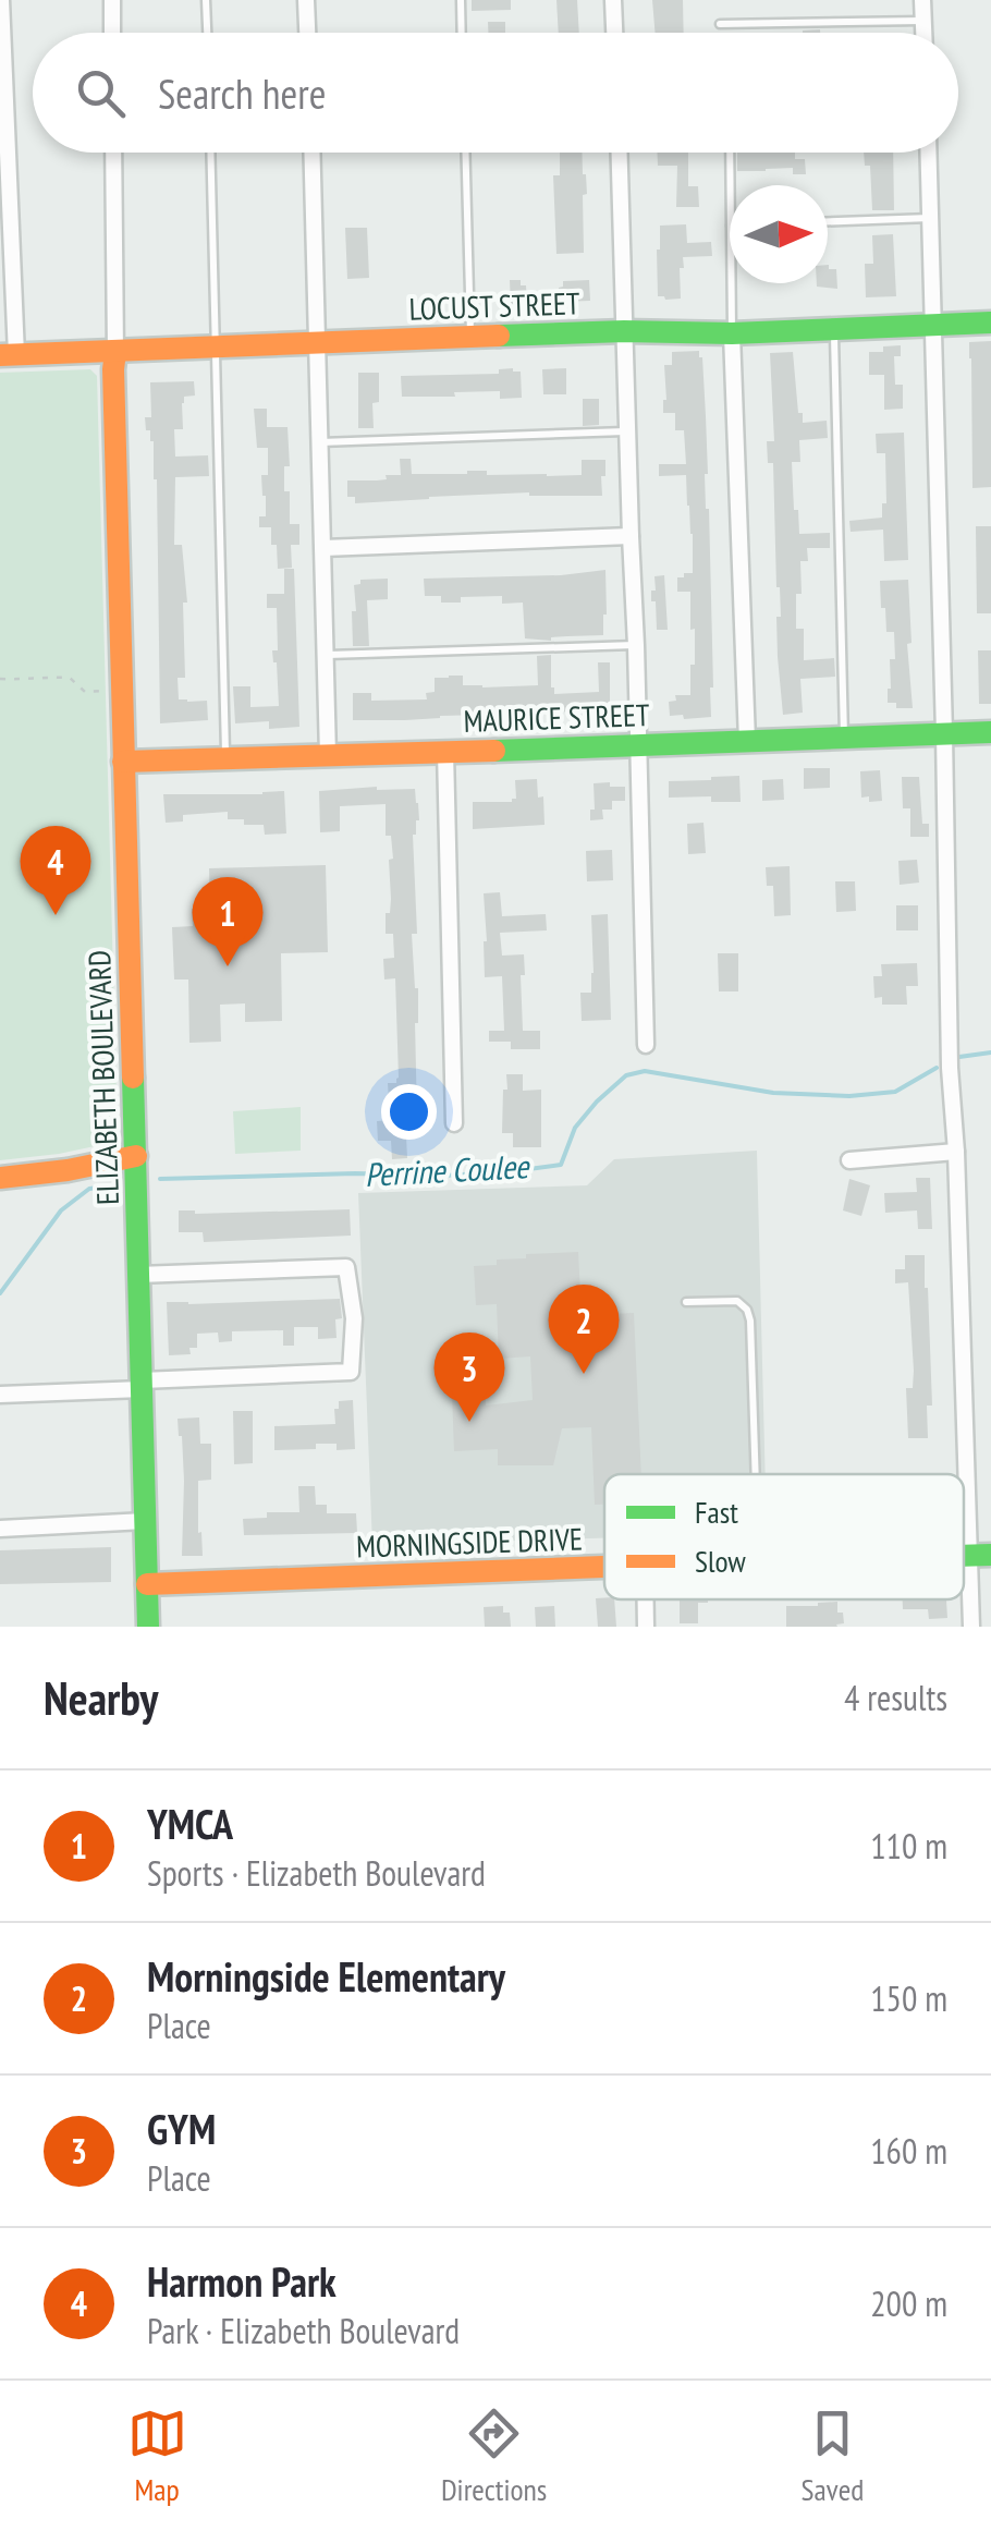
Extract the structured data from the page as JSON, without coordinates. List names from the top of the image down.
{
  "streets": {
    "street": [
      "LOCUST STREET",
      "MAURICE STREET",
      "ELIZABETH BOULEVARD",
      "MORNINGSIDE DRIVE"
    ]
  },
  "crossings": [
    ["LOCUST STREET", "ELIZABETH BOULEVARD"],
    ["MAURICE STREET", "ELIZABETH BOULEVARD"],
    ["ELIZABETH BOULEVARD", "MORNINGSIDE DRIVE"]
  ],
  "water": ["Perrine Coulee"],
  "legend": ["Fast", "Slow"],
  "north": "right",
  "page": {
    "search": "Search here",
    "pins": [
      "4",
      "1",
      "2",
      "3"
    ],
    "heading": ["Nearby", "4 results"],
    "list": [
      {
        "mark": "1",
        "name": "YMCA",
        "note": "Sports · Elizabeth Boulevard",
        "value": "110 m"
      },
      {
        "mark": "2",
        "name": "Morningside Elementary",
        "note": "Place",
        "value": "150 m"
      },
      {
        "mark": "3",
        "name": "GYM",
        "note": "Place",
        "value": "160 m"
      },
      {
        "mark": "4",
        "name": "Harmon Park",
        "note": "Park · Elizabeth Boulevard",
        "value": "200 m"
      }
    ],
    "nav": ["Map", "Directions", "Saved"]
  }
}
